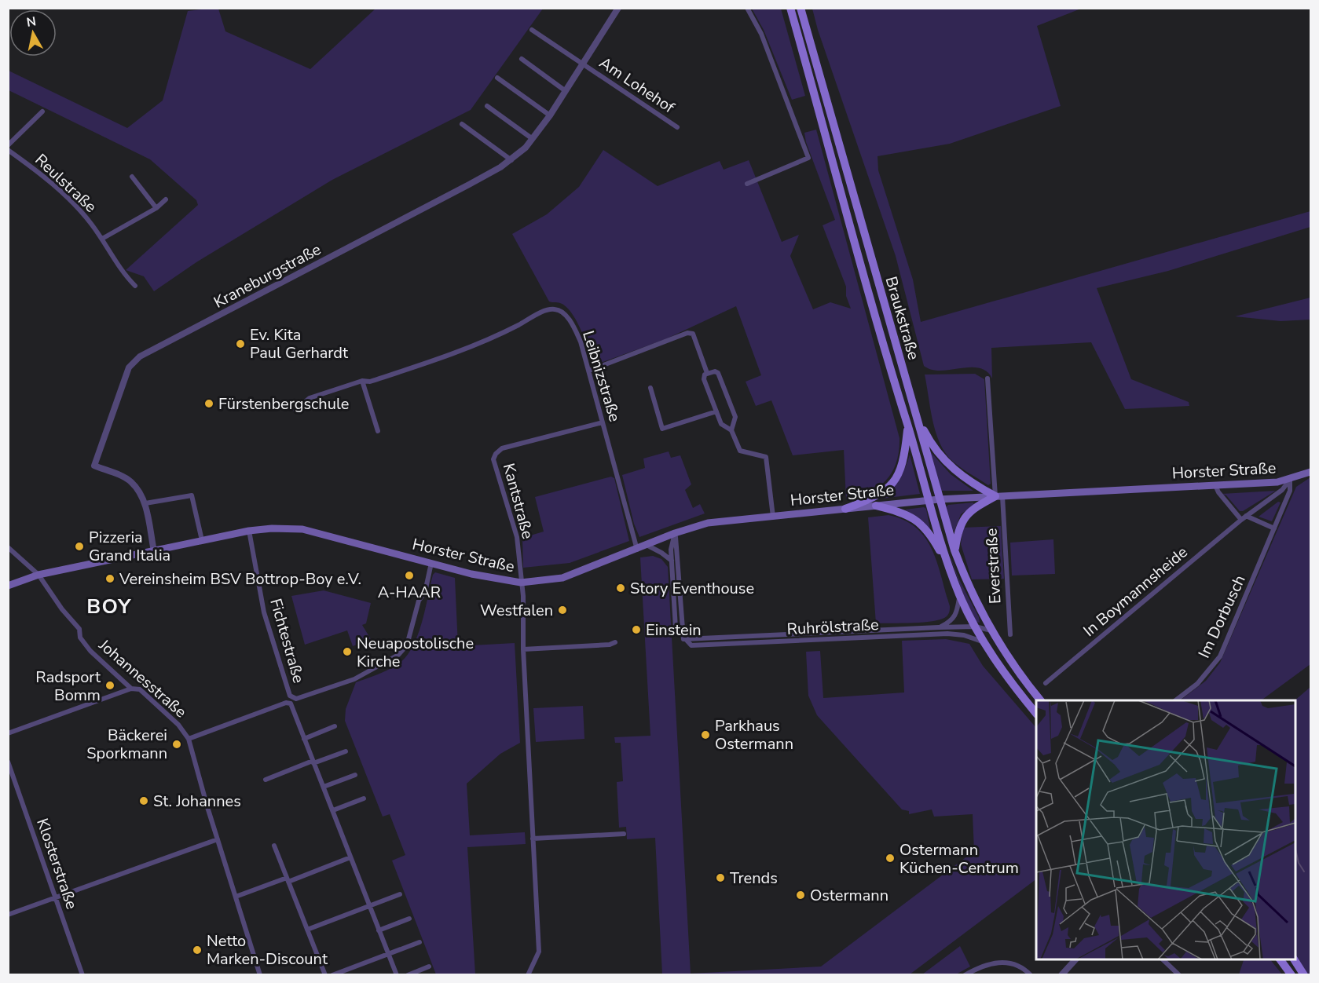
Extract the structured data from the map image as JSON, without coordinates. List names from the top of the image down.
{
  "streets": {
    "main road": ["Braukstraße", "Horster Straße"],
    "street": [
      "Am Lohehof",
      "Reulstraße",
      "Kraneburgstraße",
      "Leibnizstraße",
      "Kantstraße",
      "Everstraße",
      "In Boymannsheide",
      "Im Dorbusch",
      "Ruhrölstraße",
      "Fichtestraße",
      "Johannesstraße",
      "Klosterstraße"
    ]
  },
  "crossings": [
    ["Am Lohehof", "Kraneburgstraße"],
    ["Braukstraße", "Horster Straße"],
    ["Braukstraße", "Ruhrölstraße"],
    ["Leibnizstraße", "Horster Straße"],
    ["Leibnizstraße", "Kantstraße"],
    ["Horster Straße", "Kantstraße"],
    ["Horster Straße", "Everstraße"],
    ["Horster Straße", "In Boymannsheide"],
    ["Horster Straße", "Im Dorbusch"],
    ["Horster Straße", "Fichtestraße"],
    ["Horster Straße", "Johannesstraße"],
    ["In Boymannsheide", "Im Dorbusch"]
  ],
  "districts": ["BOY"],
  "places": [
    "Ev. Kita Paul Gerhardt",
    "Fürstenbergschule",
    "Pizzeria Grand Italia",
    "A-HAAR",
    "Vereinsheim BSV Bottrop-Boy e.V.",
    "Story Eventhouse",
    "Westfalen",
    "Einstein",
    "Neuapostolische Kirche",
    "Radsport Bomm",
    "Parkhaus Ostermann",
    "Bäckerei Sporkmann",
    "St. Johannes",
    "Ostermann Küchen-Centrum",
    "Trends",
    "Ostermann",
    "Netto Marken-Discount"
  ],
  "north": "top"
}
